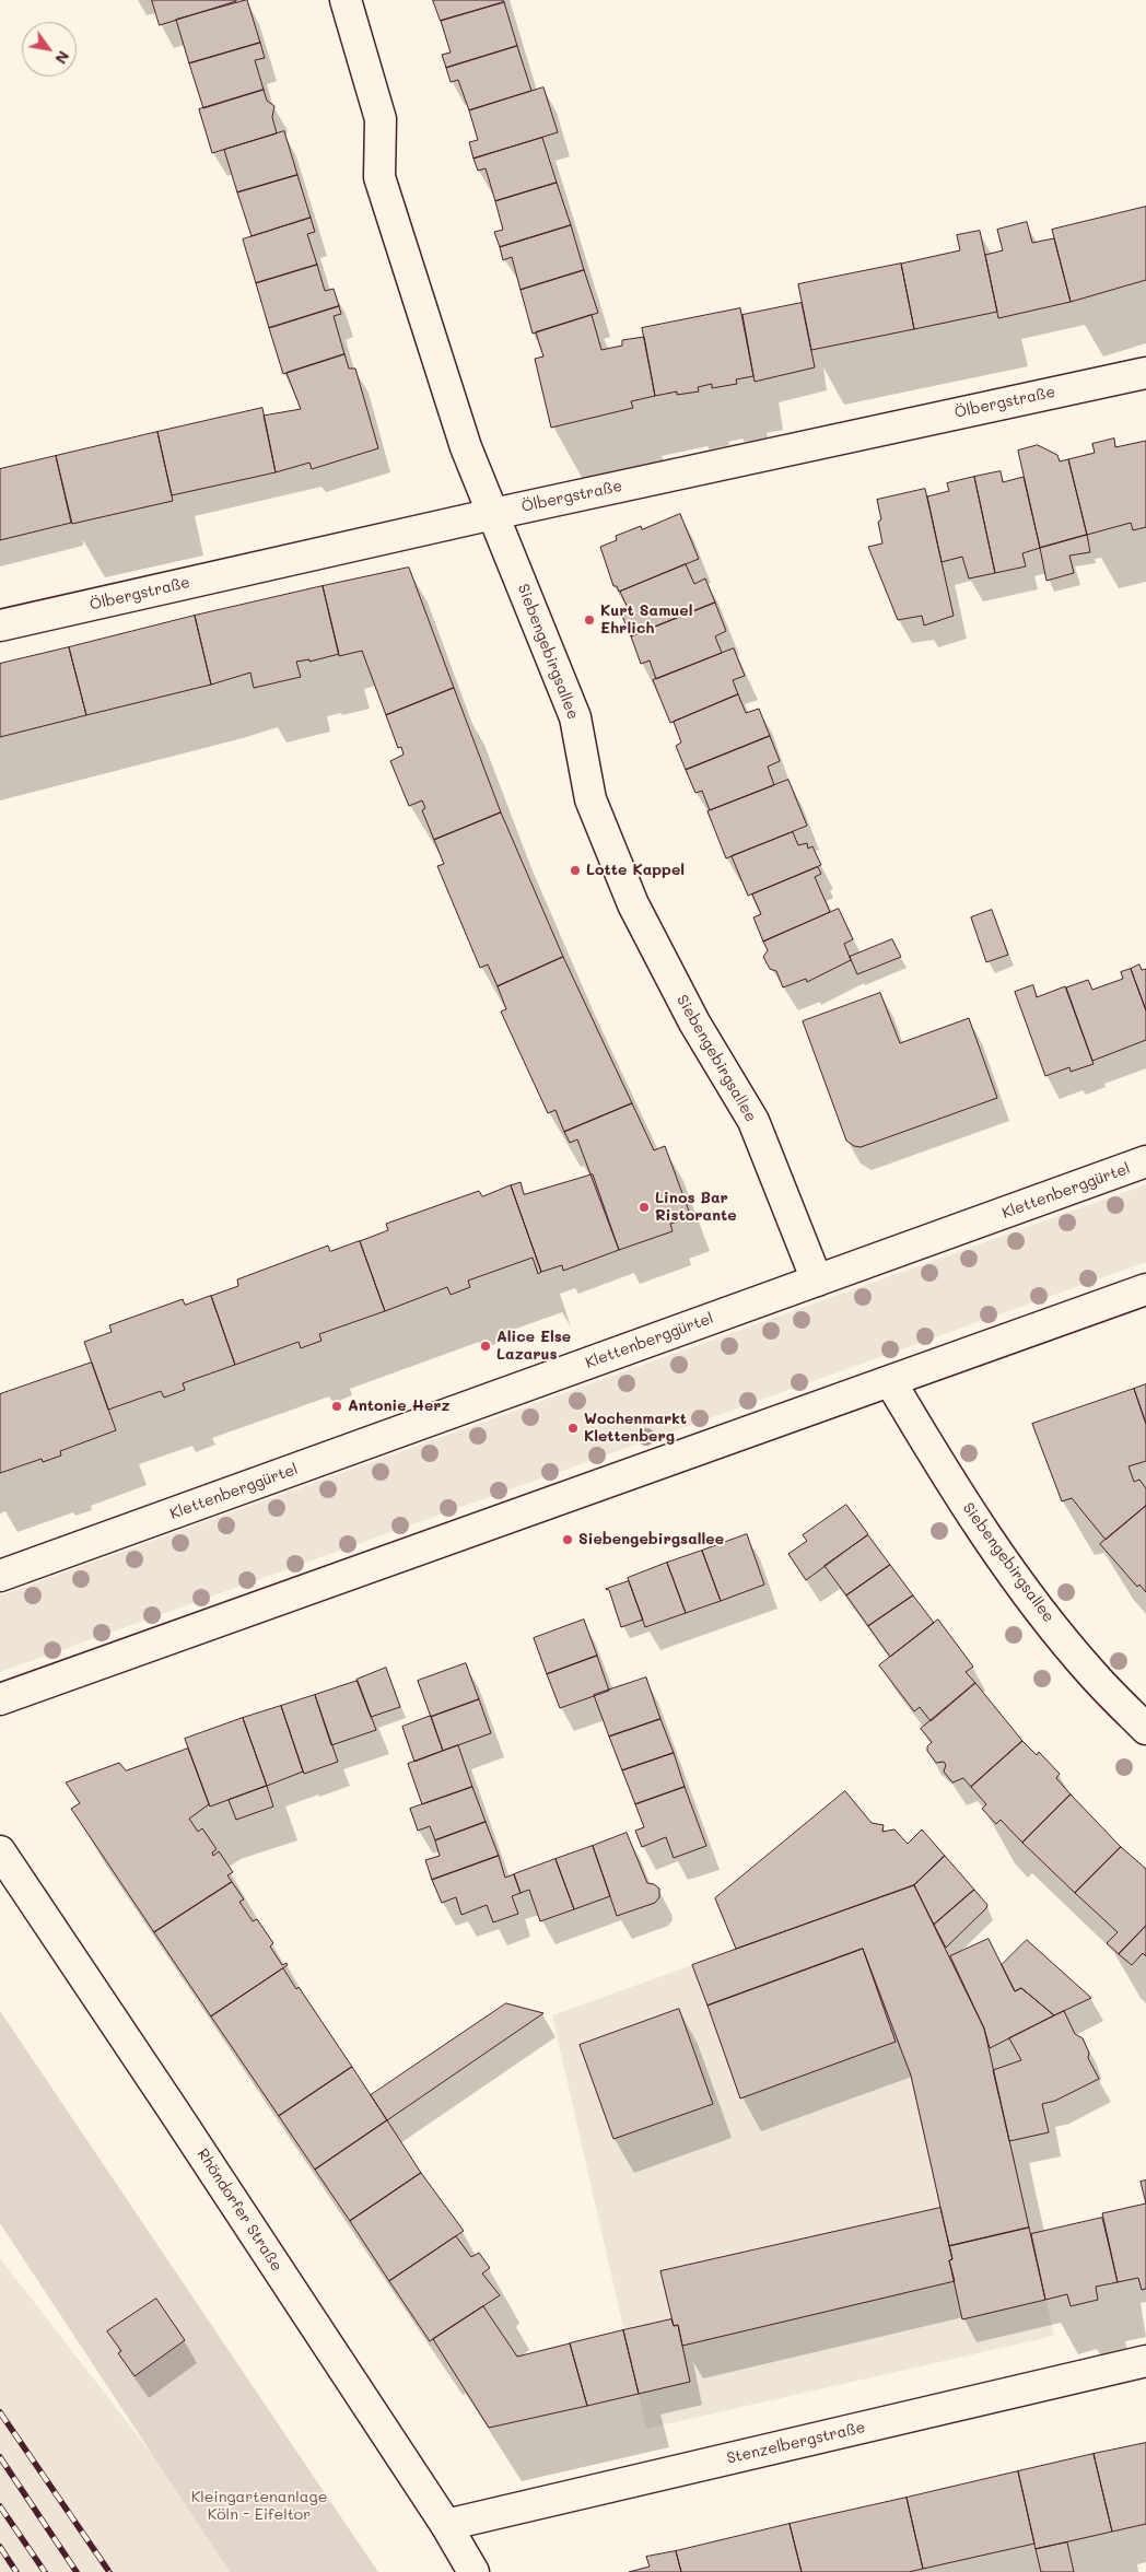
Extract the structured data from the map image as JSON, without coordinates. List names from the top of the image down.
{
  "streets": {
    "street": [
      "Ölbergstraße",
      "Siebengebirgsallee",
      "Klettenberggürtel",
      "Rhöndorfer Straße",
      "Stenzelbergstraße"
    ]
  },
  "crossings": [
    ["Ölbergstraße", "Siebengebirgsallee"],
    ["Siebengebirgsallee", "Klettenberggürtel"],
    ["Rhöndorfer Straße", "Stenzelbergstraße"]
  ],
  "parks": ["Kleingartenanlage Köln - Eifeltor"],
  "places": [
    "Kurt Samuel Ehrlich",
    "Lotte Kappel",
    "Linos Bar Ristorante",
    "Alice Else Lazarus",
    "Antonie Herz",
    "Wochenmarkt Klettenberg",
    "Siebengebirgsallee"
  ],
  "north": "bottom right"
}
